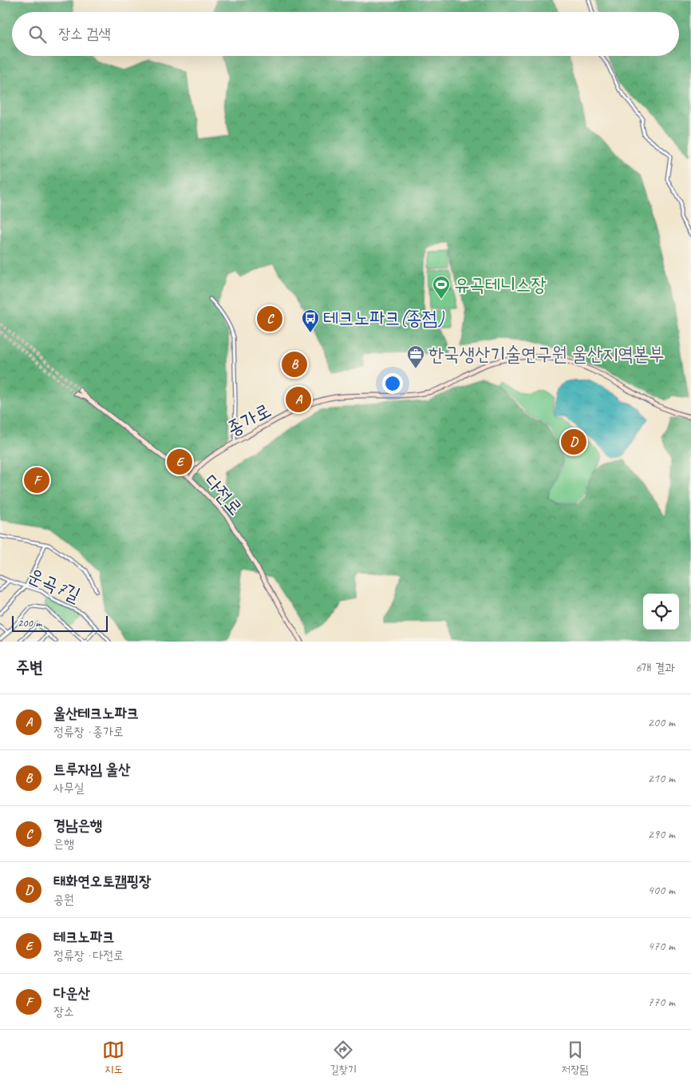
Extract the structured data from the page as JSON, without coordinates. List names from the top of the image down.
{
  "streets": {
    "main road": ["종가로", "다전로"],
    "street": ["운곡7길"]
  },
  "crossings": [
    ["종가로", "다전로"]
  ],
  "places": {
    "sports": ["유곡테니스장"],
    "bus stop": ["테크노파크(종점)"],
    "office": ["한국생산기술연구원 울산지역본부"]
  },
  "scale_bar": "200 m",
  "page": {
    "search": "장소 검색",
    "pins": [
      "C",
      "B",
      "A",
      "D",
      "E",
      "F"
    ],
    "scale": "200 m",
    "heading": ["주변", "6개 결과"],
    "list": [
      {
        "mark": "A",
        "name": "울산테크노파크",
        "note": "정류장 · 종가로",
        "value": "200 m"
      },
      {
        "mark": "B",
        "name": "트루자임 울산",
        "note": "사무실",
        "value": "210 m"
      },
      {
        "mark": "C",
        "name": "경남은행",
        "note": "은행",
        "value": "290 m"
      },
      {
        "mark": "D",
        "name": "태화연오토캠핑장",
        "note": "공원",
        "value": "400 m"
      },
      {
        "mark": "E",
        "name": "테크노파크",
        "note": "정류장 · 다전로",
        "value": "470 m"
      },
      {
        "mark": "F",
        "name": "다운산",
        "note": "장소",
        "value": "770 m"
      }
    ],
    "nav": ["지도", "길찾기", "저장됨"]
  }
}
